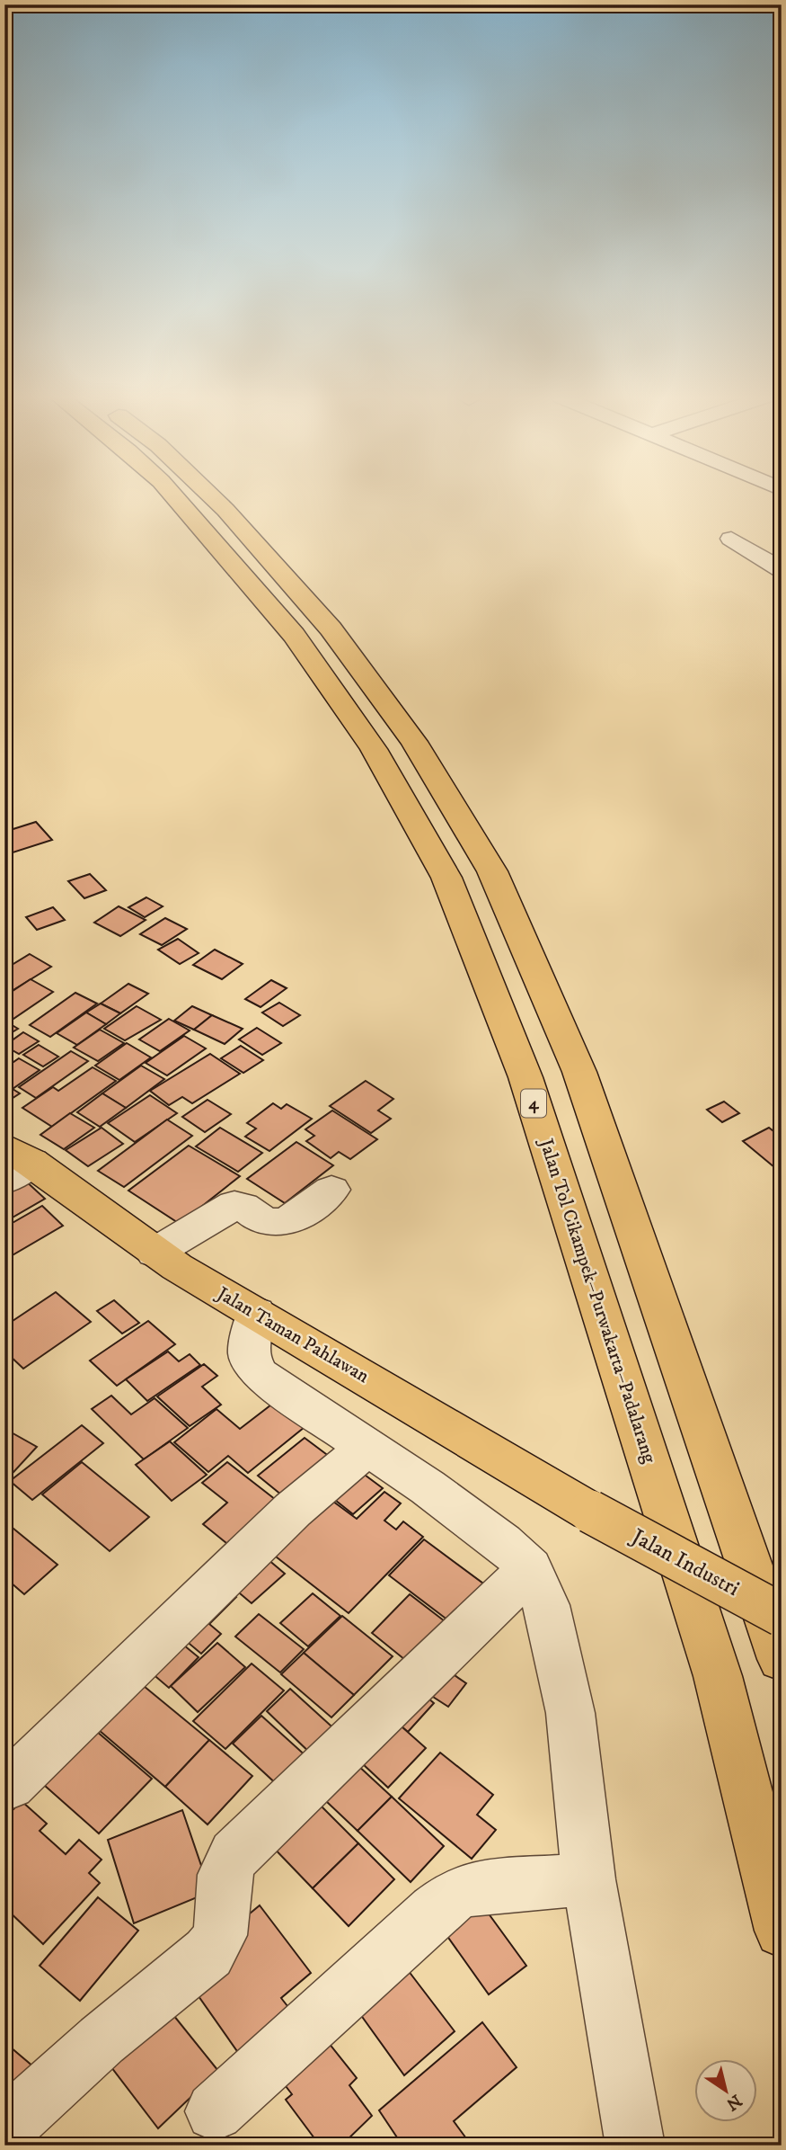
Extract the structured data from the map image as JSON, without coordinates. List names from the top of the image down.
{
  "streets": {
    "main road": [
      "4",
      "Jalan Tol Cikampek–Purwakarta–Padalarang",
      "Jalan Taman Pahlawan",
      "Jalan Industri"
    ]
  },
  "crossings": [
    ["Jalan Taman Pahlawan", "Jalan Industri"]
  ],
  "north": "bottom right"
}
